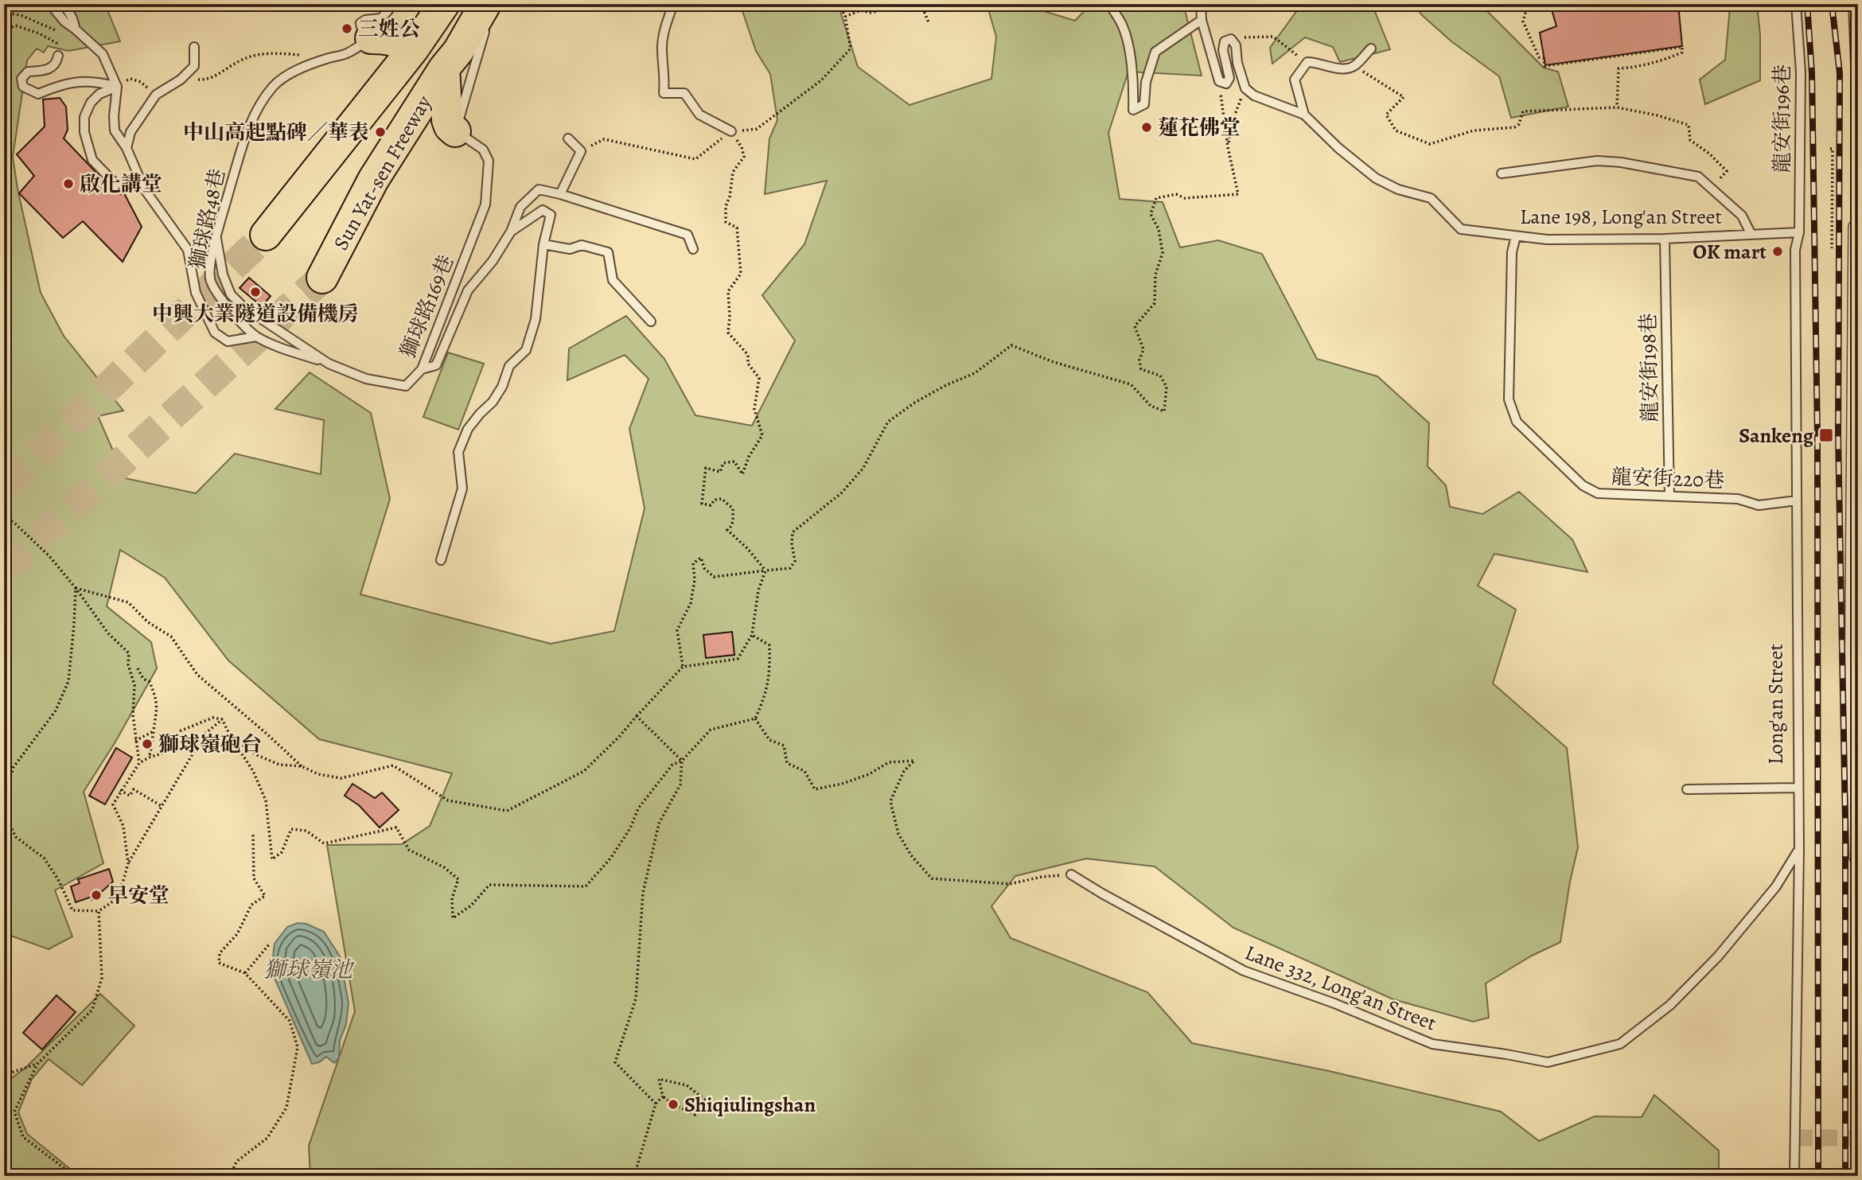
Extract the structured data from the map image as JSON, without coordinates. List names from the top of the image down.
{
  "streets": {
    "highway": ["Sun Yat-sen Freeway"],
    "lane": [
      "龍安街196巷",
      "Lane 198, Long'an Street",
      "獅球路48巷",
      "獅球路169巷",
      "龍安街198巷",
      "龍安街220巷",
      "Long'an Street",
      "Lane 332, Long'an Street"
    ]
  },
  "crossings": [
    ["龍安街196巷", "Lane 198, Long'an Street"],
    ["龍安街196巷", "Long'an Street"],
    ["Sun Yat-sen Freeway", "獅球路48巷"],
    ["Lane 198, Long'an Street", "龍安街198巷"],
    ["Lane 198, Long'an Street", "龍安街220巷"],
    ["Lane 198, Long'an Street", "Long'an Street"],
    ["獅球路48巷", "獅球路169巷"],
    ["龍安街198巷", "龍安街220巷"],
    ["龍安街220巷", "Long'an Street"],
    ["Long'an Street", "Lane 332, Long'an Street"]
  ],
  "water": ["獅球嶺池"],
  "places": {
    "other": [
      "三姓公",
      "蓮花佛堂",
      "中山高起點碑／華表",
      "啟化講堂",
      "OK mart",
      "中興大業隧道設備機房",
      "獅球嶺砲台",
      "早安堂",
      "Shiqiulingshan"
    ],
    "transit": ["Sankeng"]
  }
}
